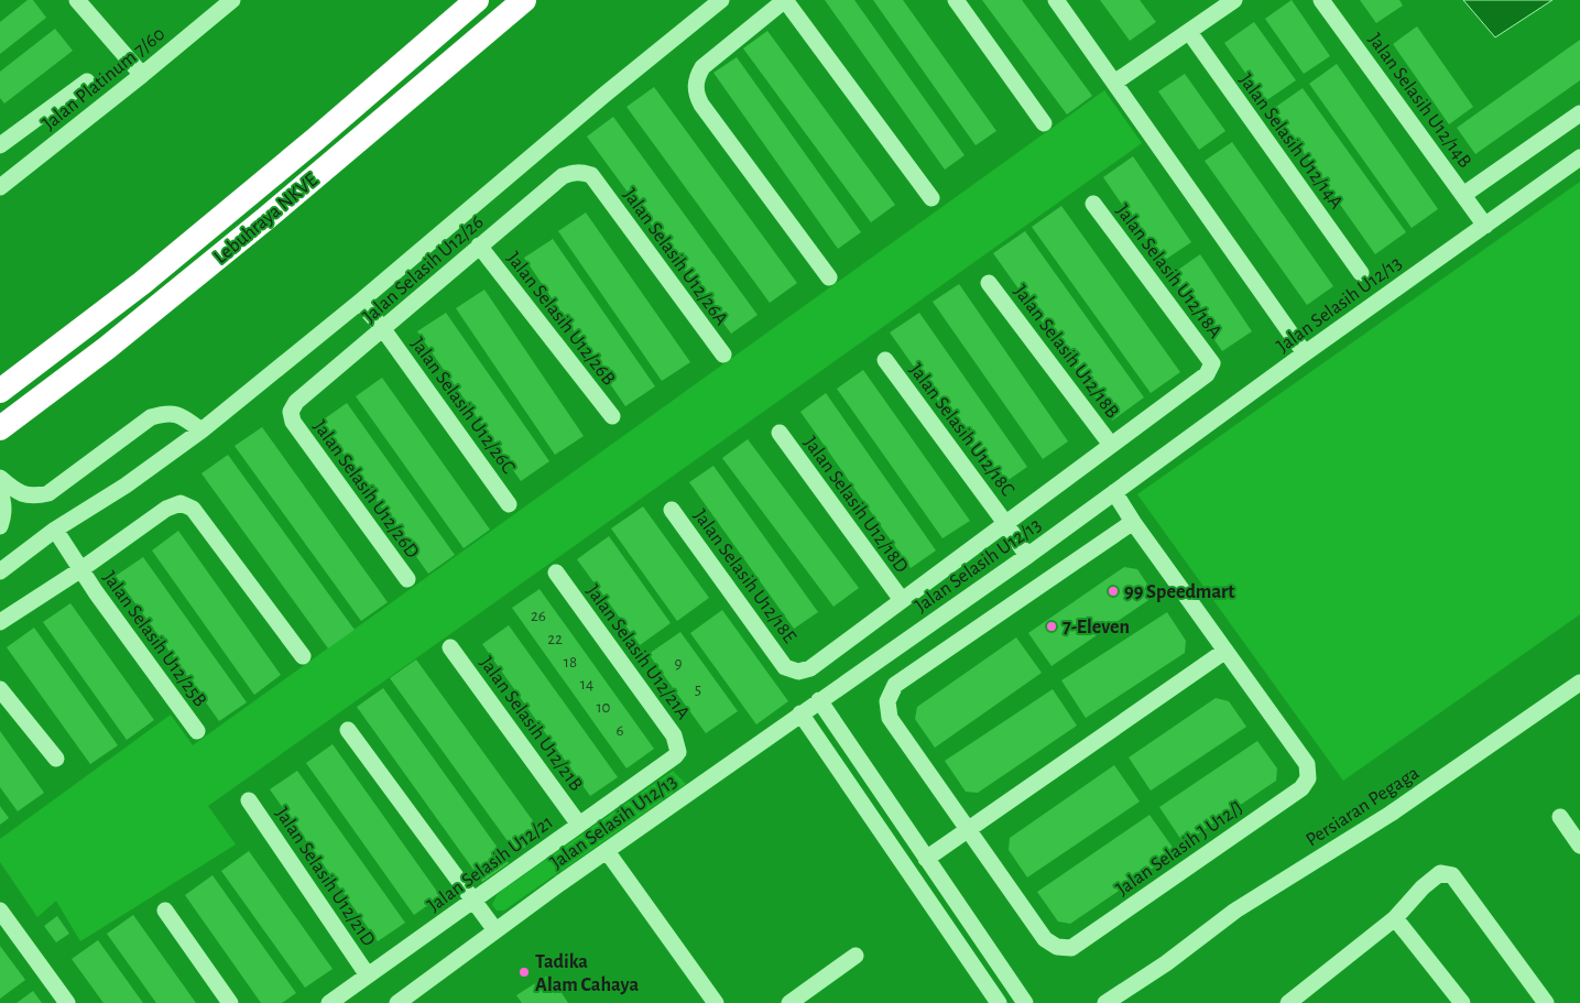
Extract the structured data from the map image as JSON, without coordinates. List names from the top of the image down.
{
  "streets": {
    "highway": ["Lebuhraya NKVE"],
    "street": [
      "Jalan Platinum 7/60",
      "Jalan Selasih U12/14B",
      "Jalan Selasih U12/14A",
      "Jalan Selasih U12/26A",
      "Jalan Selasih U12/26",
      "Jalan Selasih U12/18A",
      "Jalan Selasih U12/13",
      "Jalan Selasih U12/26B",
      "Jalan Selasih U12/18B",
      "Jalan Selasih U12/26C",
      "Jalan Selasih U12/18C",
      "Jalan Selasih U12/26D",
      "Jalan Selasih U12/18D",
      "Jalan Selasih U12/18E",
      "Jalan Selasih U12/25B",
      "Jalan Selasih U12/21A",
      "Jalan Selasih U12/21B",
      "Persiaran Pegaga",
      "Jalan Selasih J U12/J",
      "Jalan Selasih U12/21",
      "Jalan Selasih U12/21D"
    ]
  },
  "crossings": [
    ["Jalan Selasih U12/14B", "Jalan Selasih U12/13"],
    ["Jalan Selasih U12/26A", "Jalan Selasih U12/26"],
    ["Jalan Selasih U12/26", "Jalan Selasih U12/26B"],
    ["Jalan Selasih U12/26", "Jalan Selasih U12/26C"],
    ["Jalan Selasih U12/26", "Jalan Selasih U12/26D"],
    ["Jalan Selasih U12/18A", "Jalan Selasih U12/18B"],
    ["Jalan Selasih U12/13", "Jalan Selasih U12/18C"],
    ["Jalan Selasih U12/18D", "Jalan Selasih U12/18E"],
    ["Jalan Selasih U12/21A", "Jalan Selasih U12/21"],
    ["Jalan Selasih U12/21B", "Jalan Selasih U12/21"],
    ["Jalan Selasih U12/21", "Jalan Selasih U12/21D"]
  ],
  "places": ["99 Speedmart", "7-Eleven", "Tadika Alam Cahaya"],
  "house_numbers": [
    "26",
    "22",
    "18",
    "9",
    "14",
    "5",
    "10",
    "6"
  ]
}
